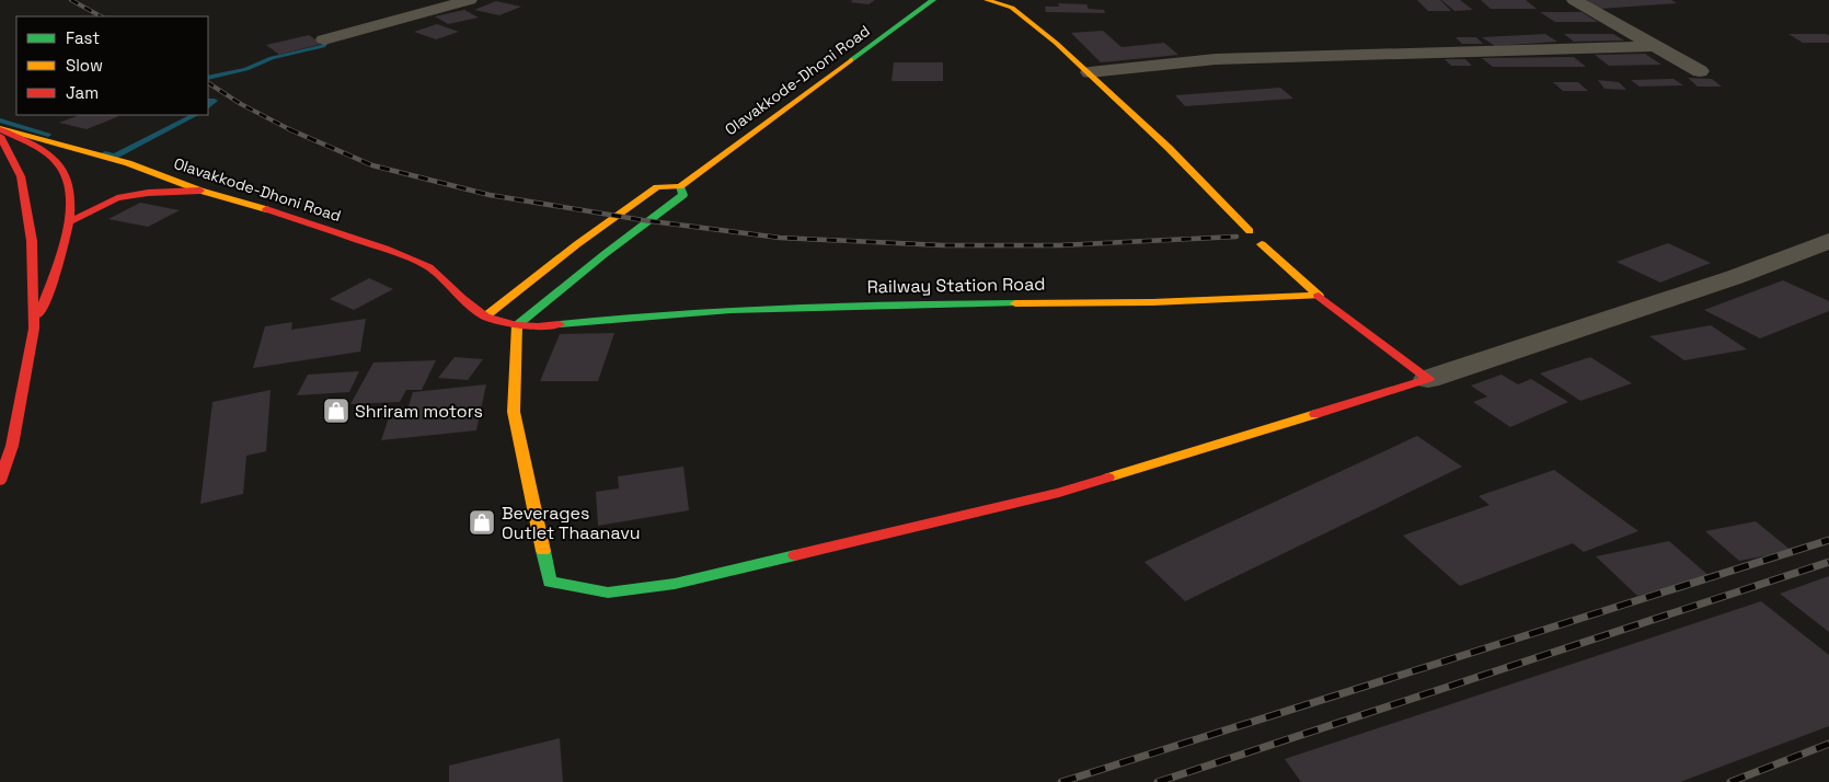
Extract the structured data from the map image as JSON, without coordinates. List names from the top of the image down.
{
  "streets": {
    "main road": ["Olavakkode-Dhoni Road", "Railway Station Road"]
  },
  "crossings": [
    ["Olavakkode-Dhoni Road", "Railway Station Road"]
  ],
  "places": {
    "shop": ["Shriram motors", "Beverages Outlet Thaanavu"]
  },
  "legend": ["Fast", "Slow", "Jam"]
}
